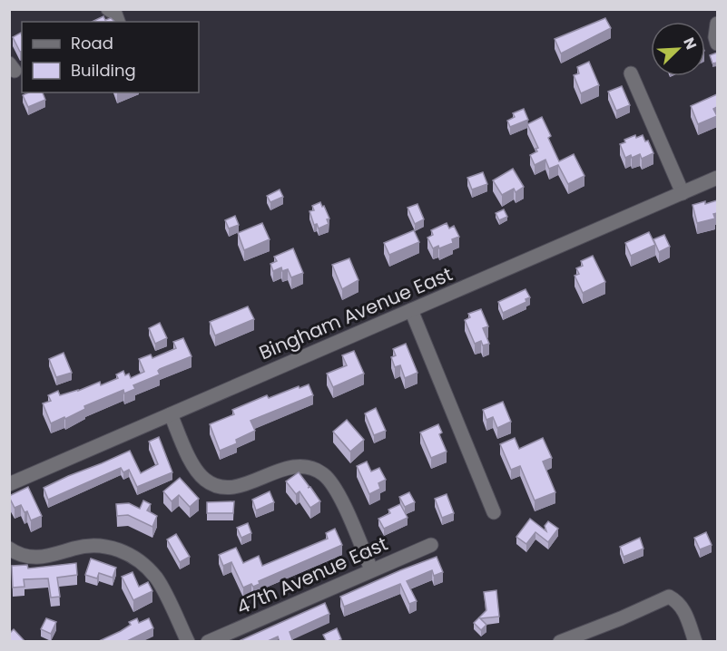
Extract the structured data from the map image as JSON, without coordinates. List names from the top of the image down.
{
  "streets": {
    "street": ["Bingham Avenue East", "47th Avenue East"]
  },
  "legend": ["Road", "Building"],
  "north": "top right"
}
